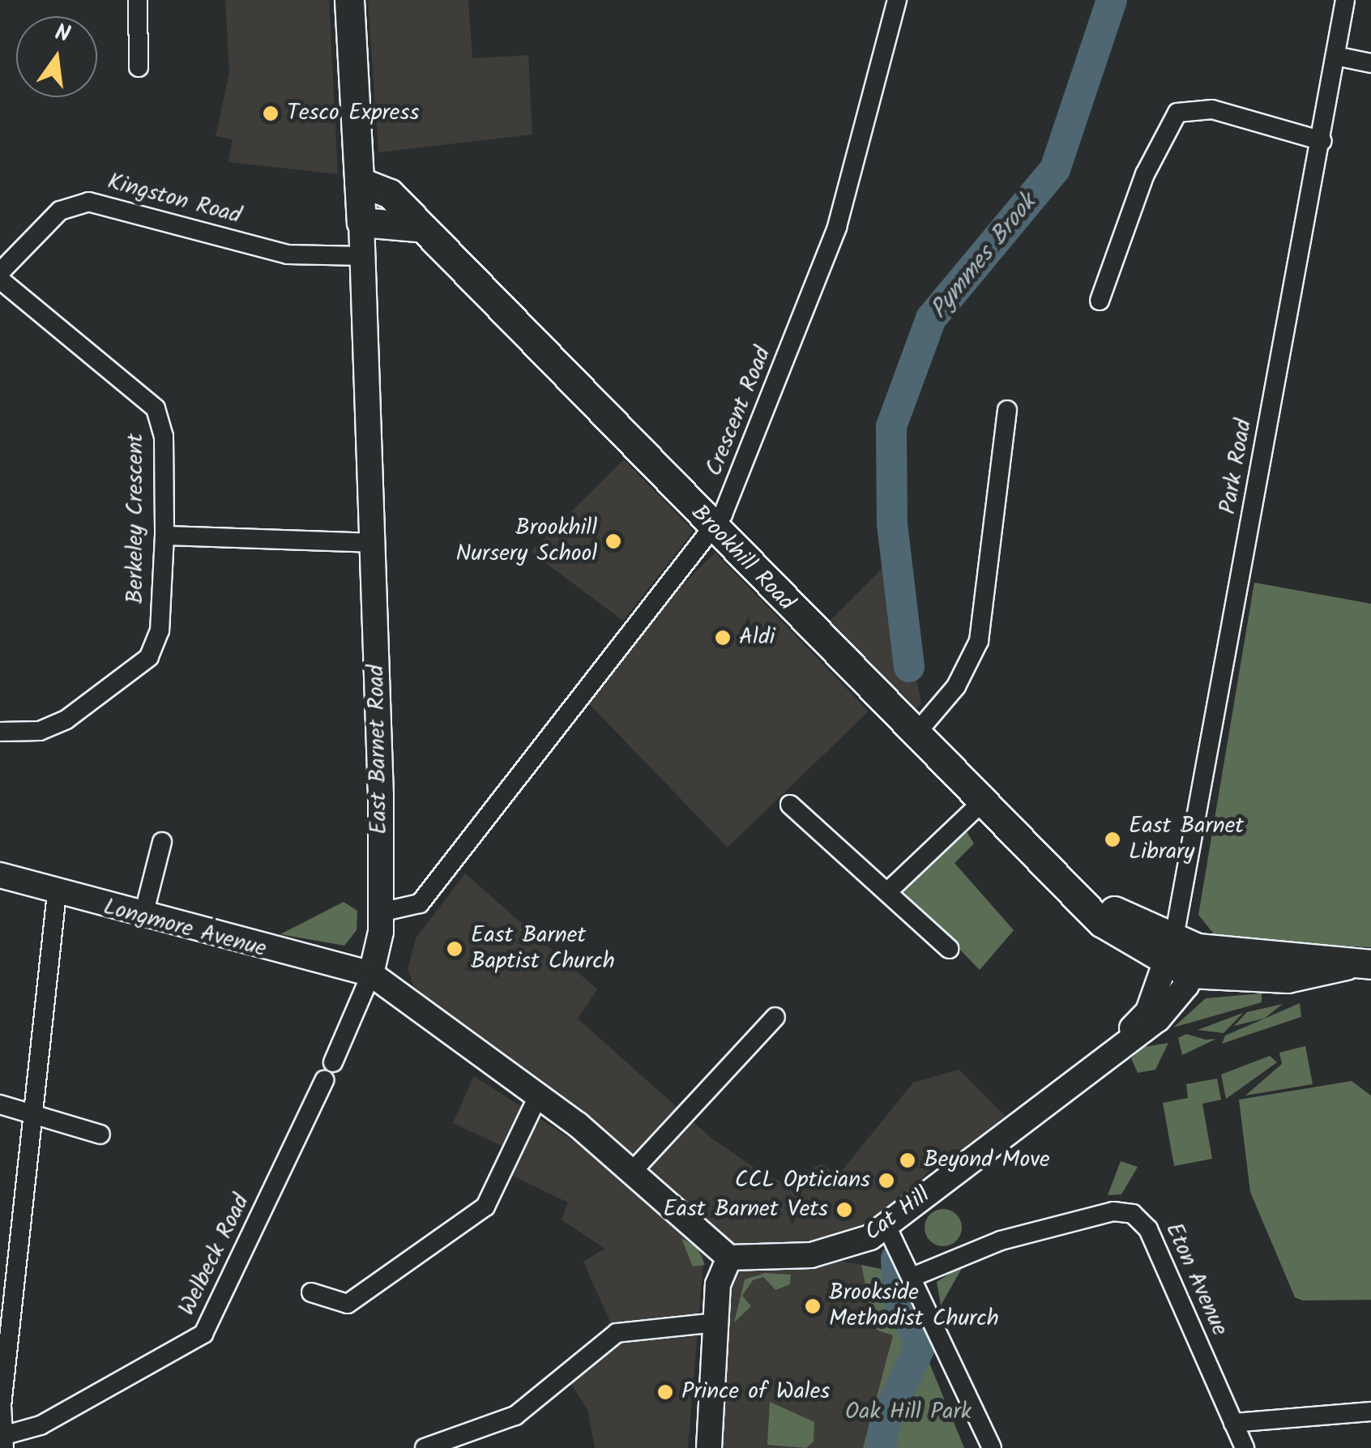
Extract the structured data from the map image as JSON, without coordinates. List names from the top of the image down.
{
  "streets": {
    "main road": [
      "Brookhill Road",
      "East Barnet Road",
      "Longmore Avenue",
      "Cat Hill"
    ],
    "street": [
      "Kingston Road",
      "Crescent Road",
      "Park Road",
      "Berkeley Crescent",
      "Welbeck Road",
      "Eton Avenue"
    ]
  },
  "crossings": [
    ["Kingston Road", "East Barnet Road"],
    ["Crescent Road", "Brookhill Road"],
    ["Crescent Road", "East Barnet Road"],
    ["Park Road", "Brookhill Road"],
    ["Park Road", "Cat Hill"],
    ["Brookhill Road", "East Barnet Road"],
    ["Brookhill Road", "Cat Hill"],
    ["East Barnet Road", "Longmore Avenue"]
  ],
  "water": ["Pymmes Brook"],
  "parks": ["Oak Hill Park"],
  "places": [
    "Tesco Express",
    "Brookhill Nursery School",
    "Aldi",
    "East Barnet Library",
    "East Barnet Baptist Church",
    "Beyond Move",
    "CCL Opticians",
    "East Barnet Vets",
    "Brookside Methodist Church",
    "Prince of Wales"
  ],
  "north": "top"
}
